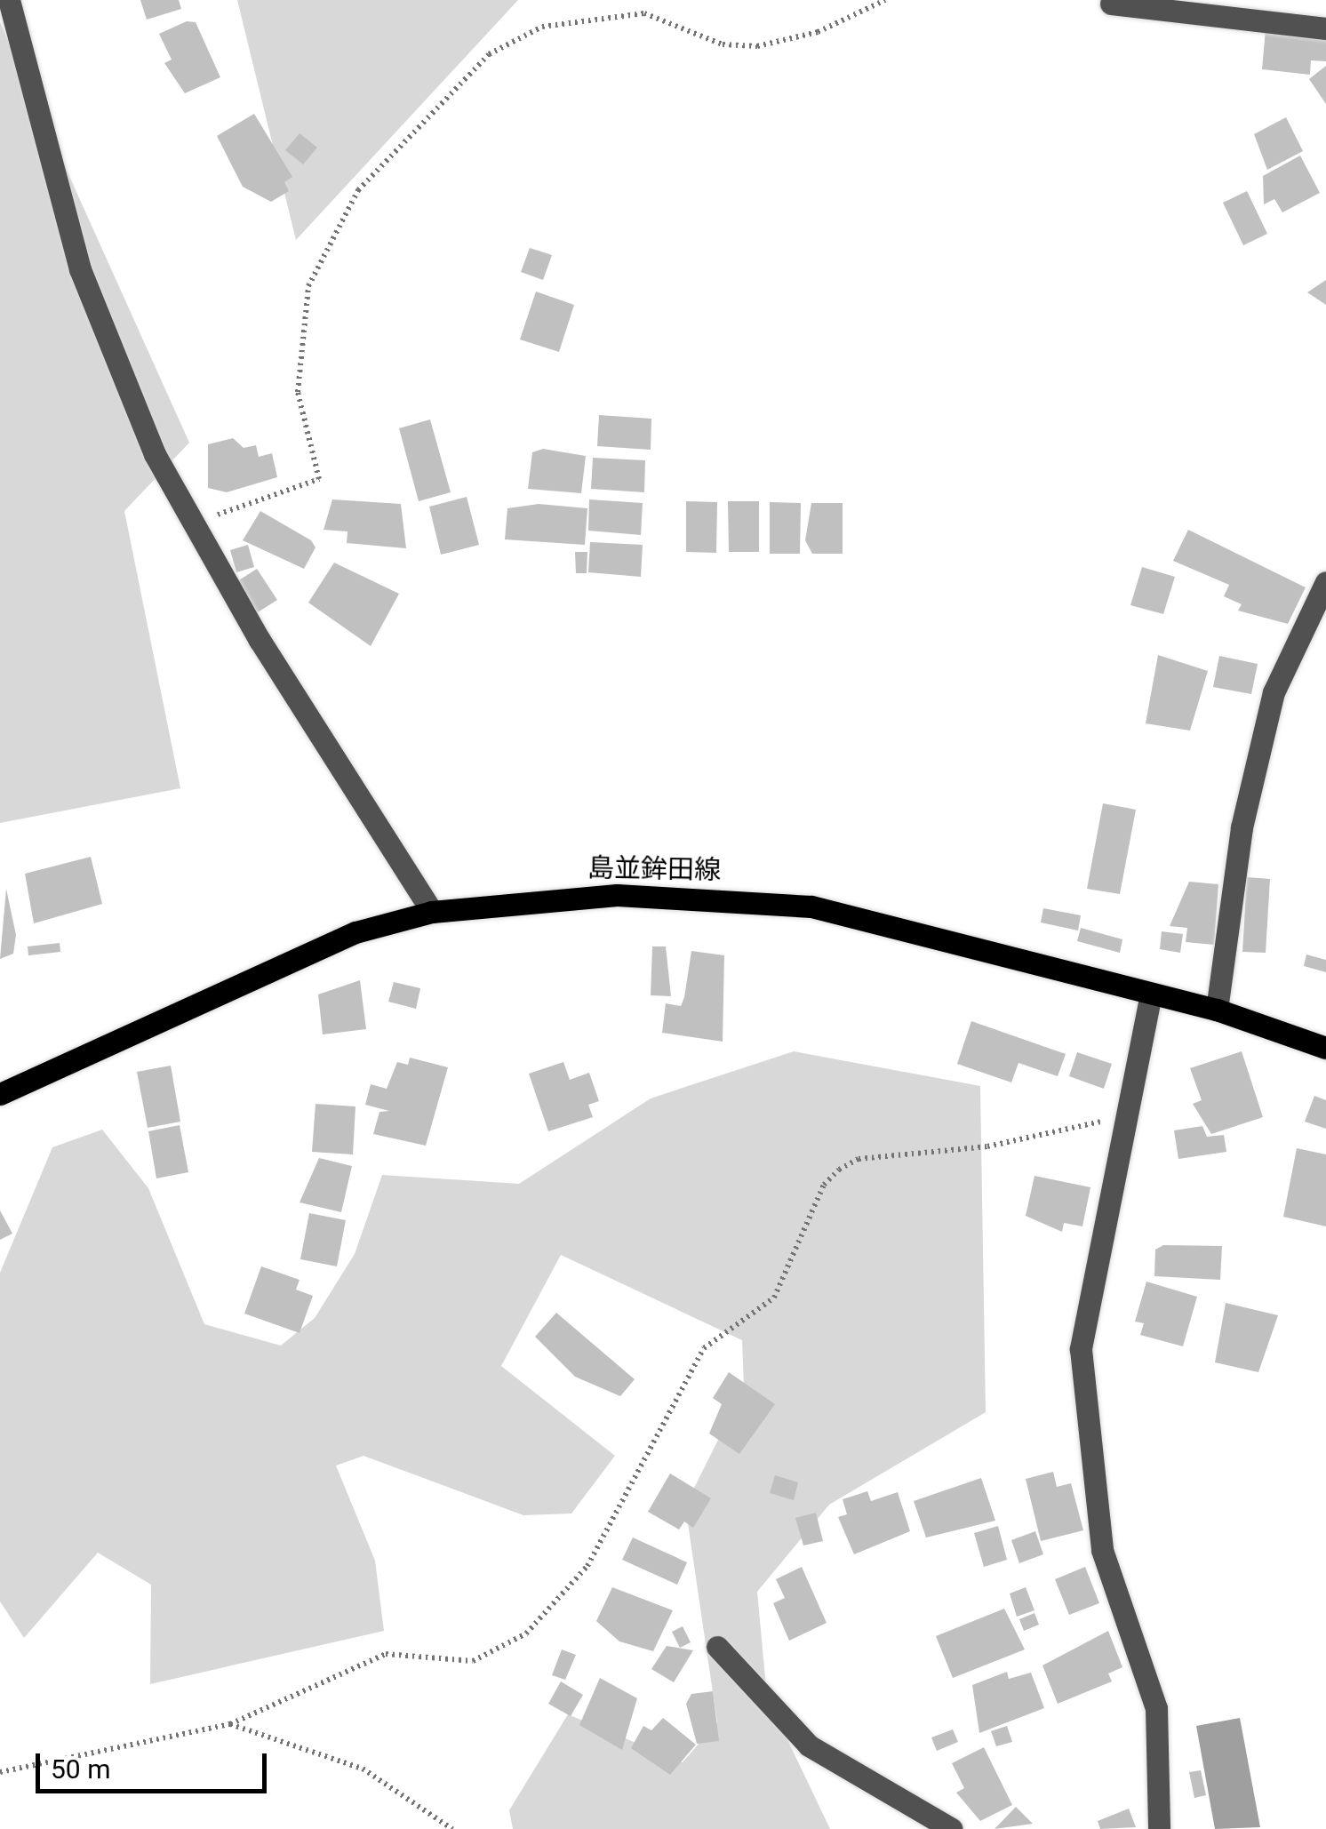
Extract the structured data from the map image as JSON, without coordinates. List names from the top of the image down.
{
  "streets": {
    "main road": ["島並鉾田線"]
  },
  "scale_bar": "50 m"
}
